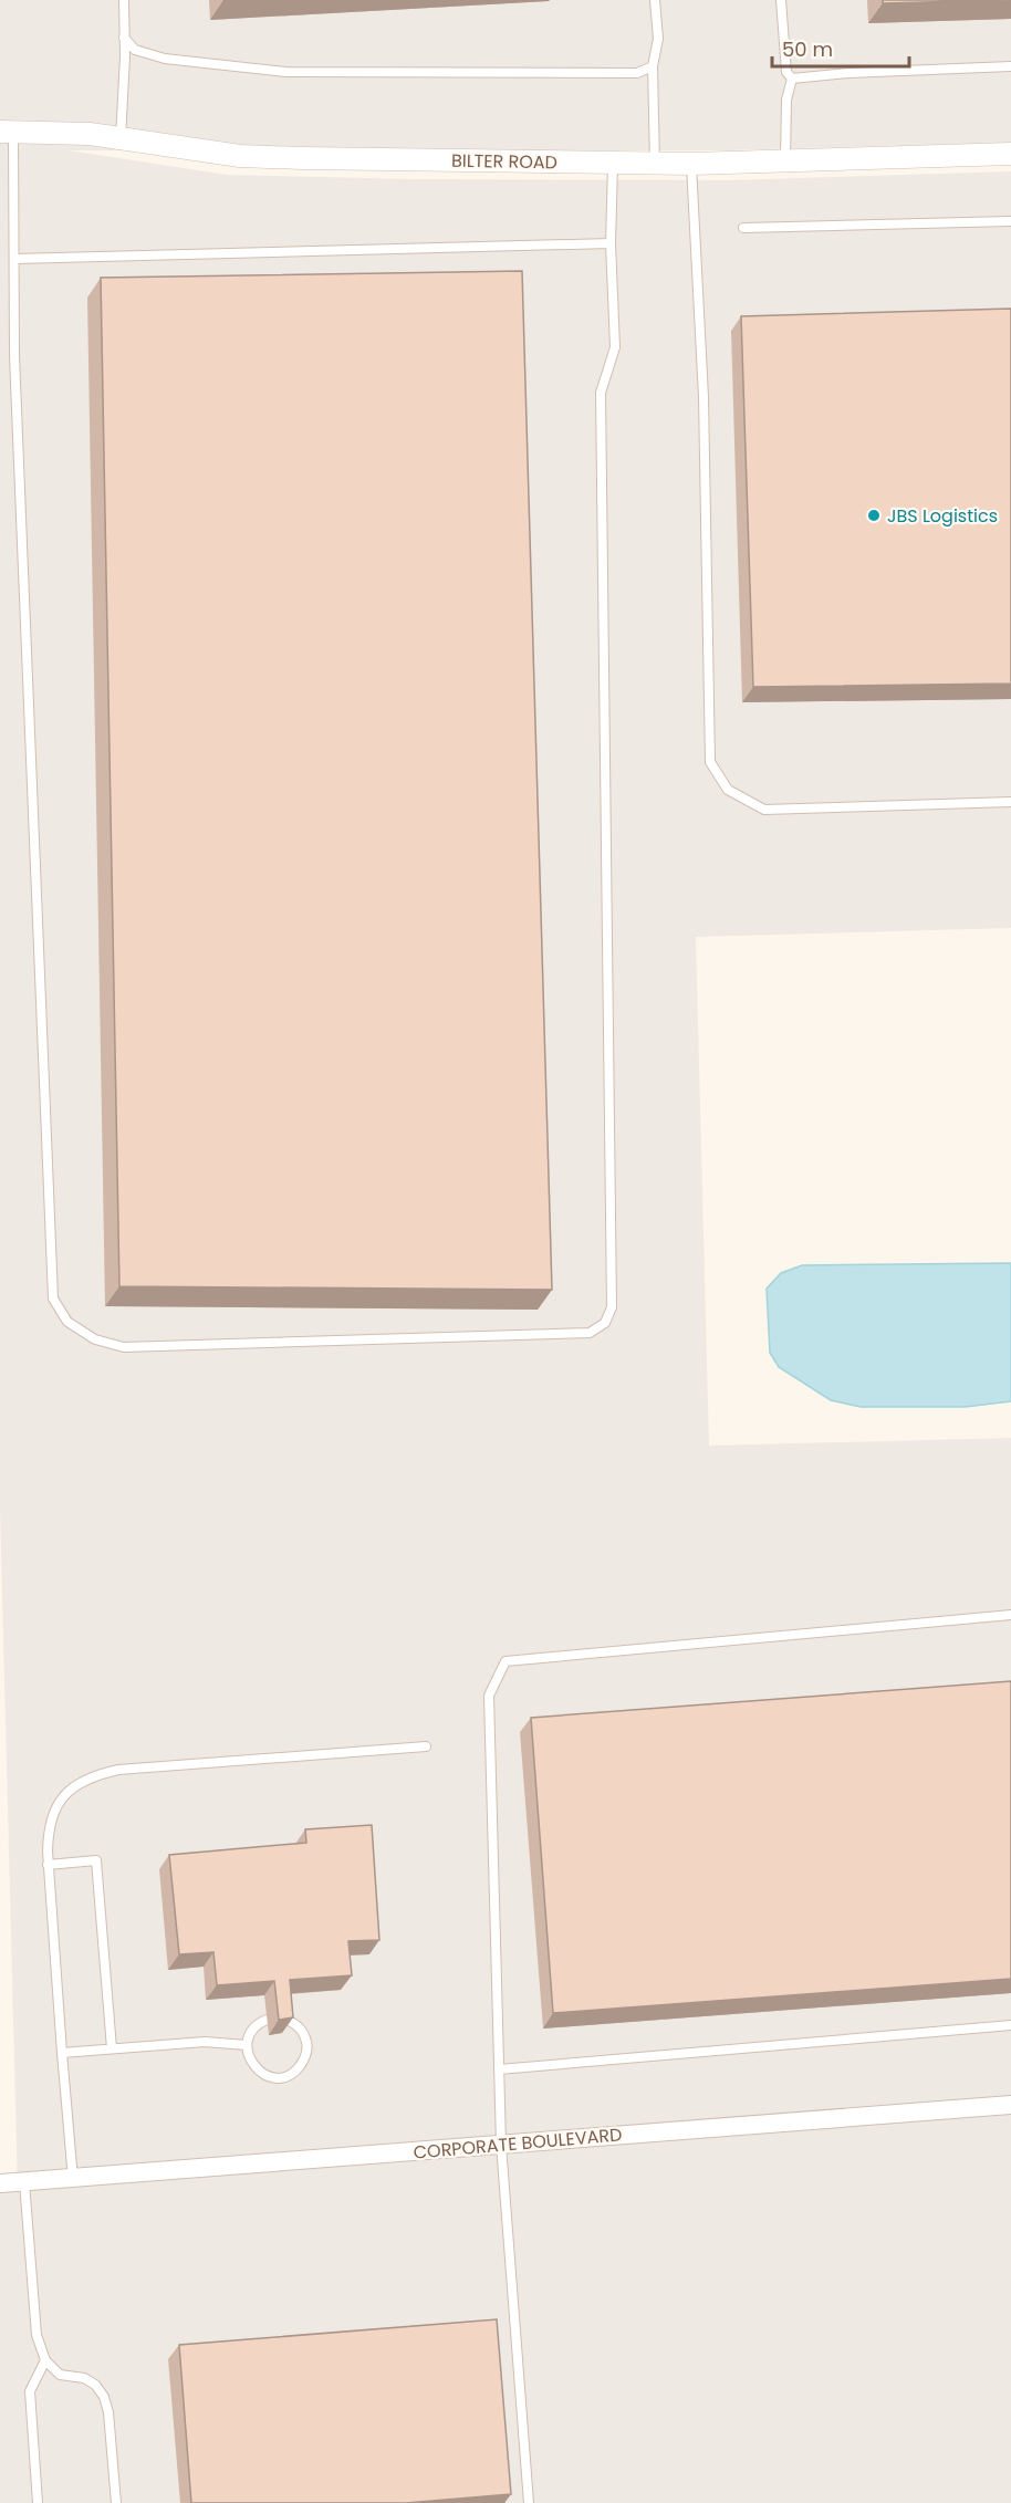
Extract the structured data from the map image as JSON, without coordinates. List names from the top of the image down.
{
  "streets": {
    "street": ["BILTER ROAD", "CORPORATE BOULEVARD"]
  },
  "places": ["JBS Logistics"],
  "scale_bar": "50 m"
}
